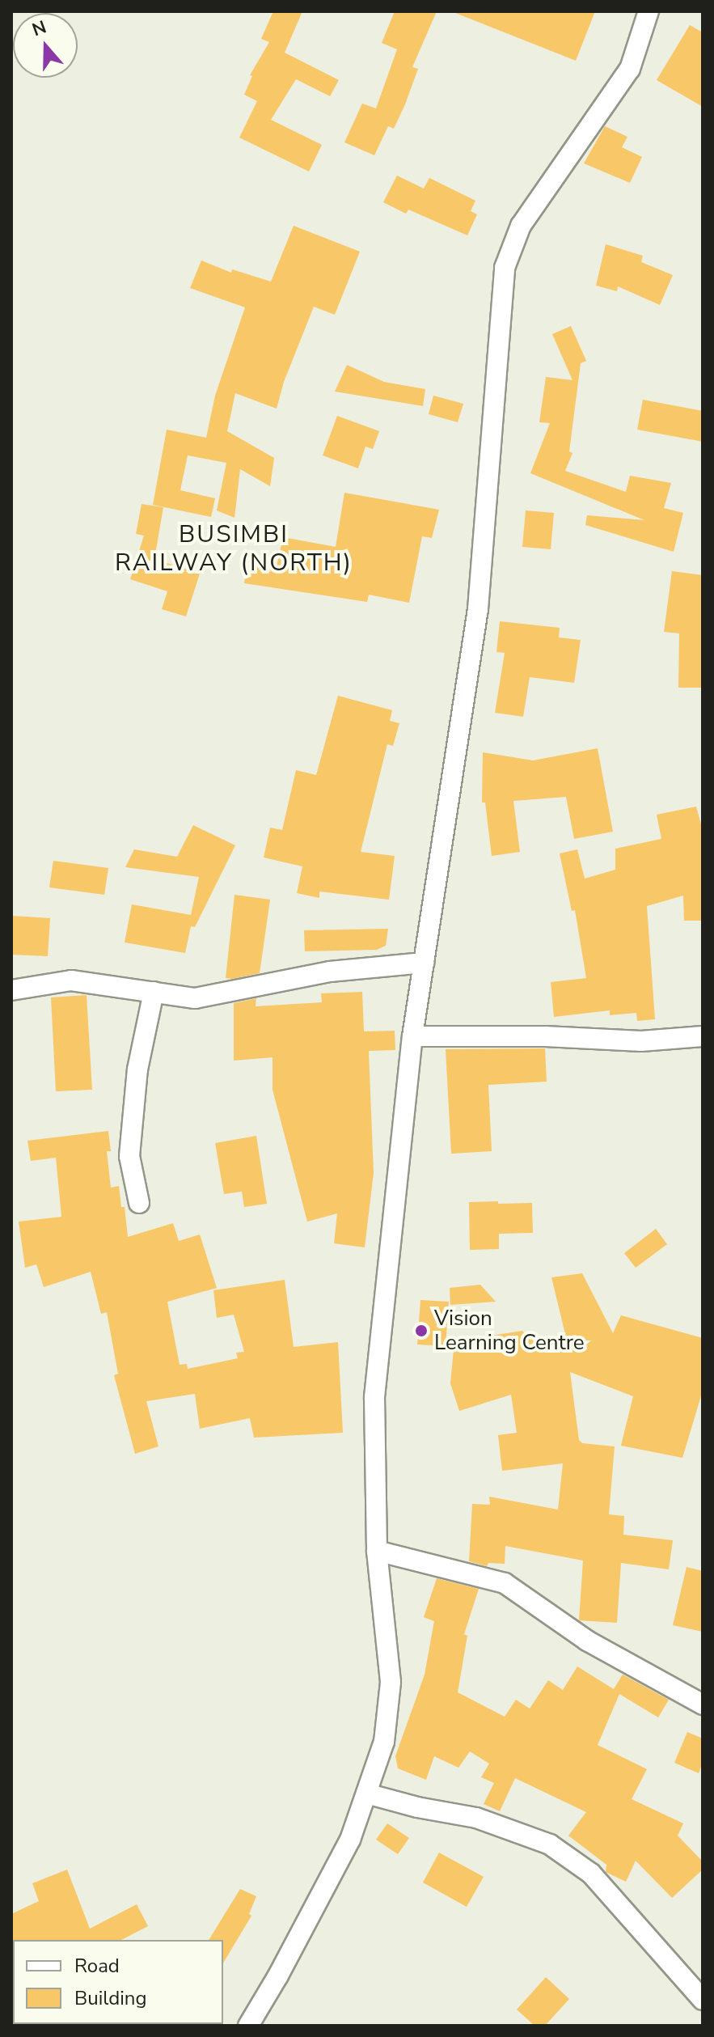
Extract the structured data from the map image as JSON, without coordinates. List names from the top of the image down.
{
  "districts": ["BUSIMBI RAILWAY (NORTH)"],
  "places": ["Vision Learning Centre"],
  "legend": ["Road", "Building"],
  "north": "top"
}
